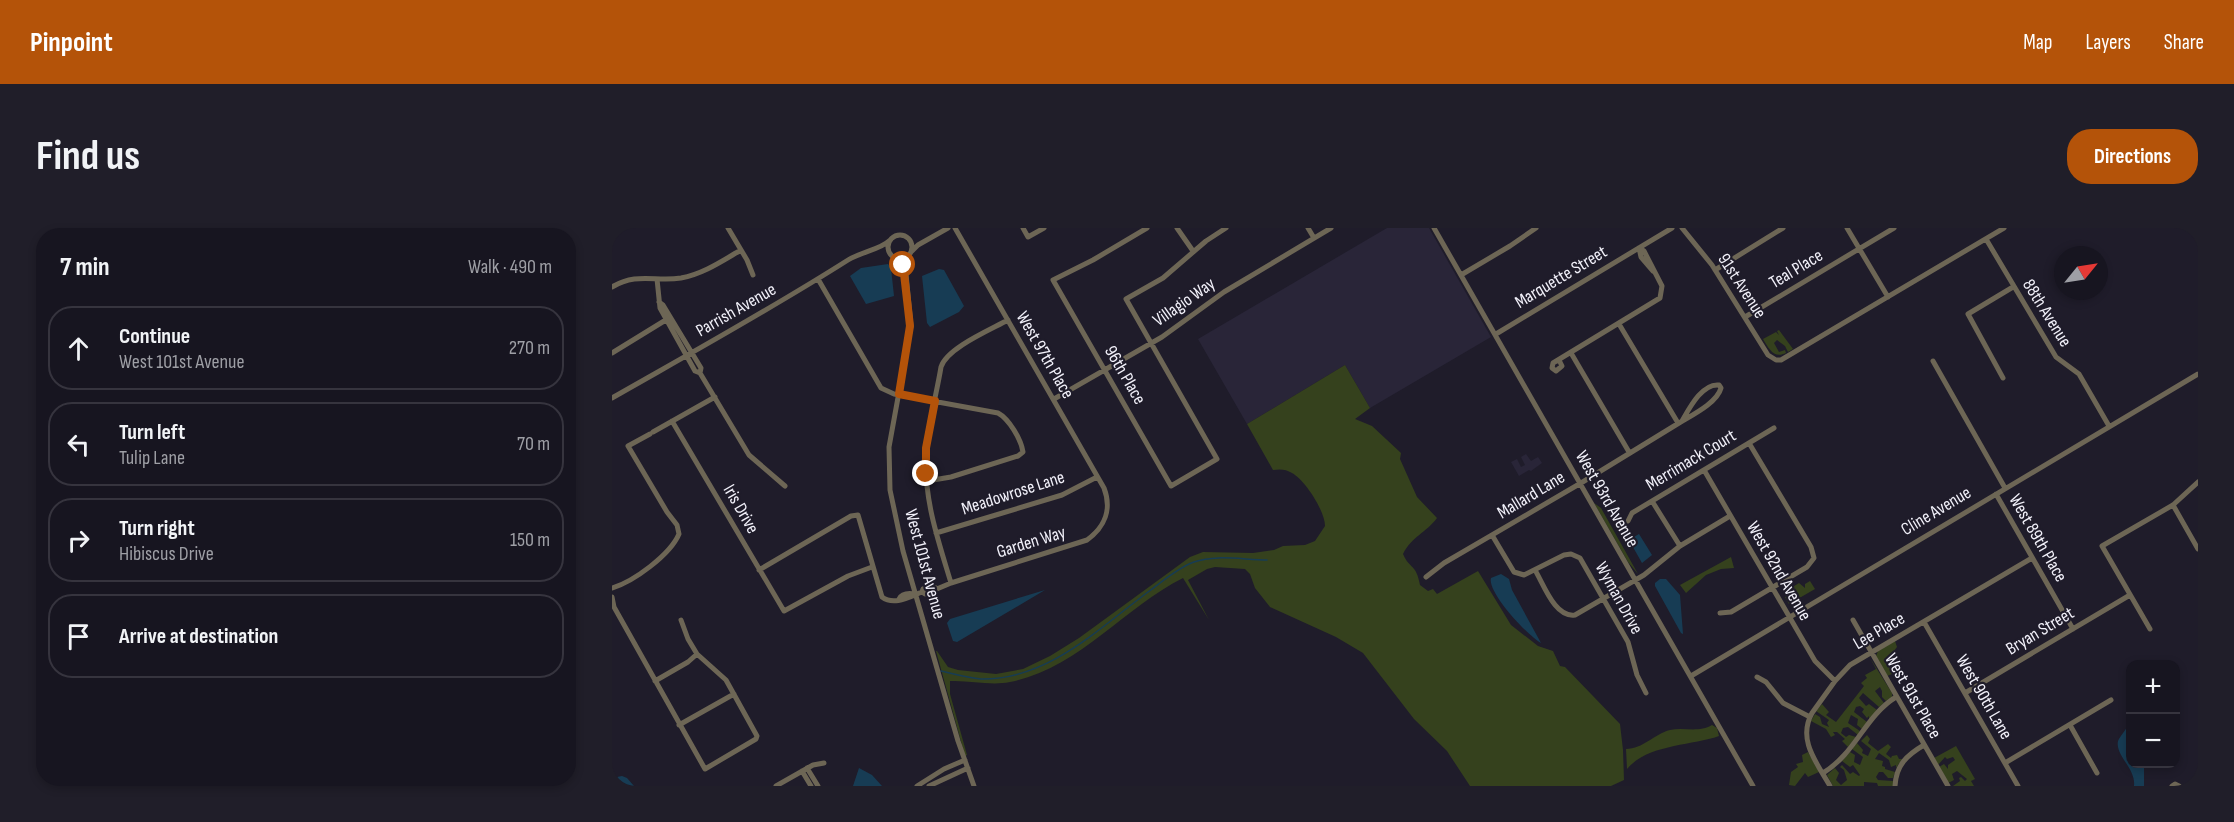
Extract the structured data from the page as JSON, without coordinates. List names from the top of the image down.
{
  "streets": {
    "street": [
      "Teal Place",
      "Marquette Street",
      "91st Avenue",
      "Villagio Way",
      "Parrish Avenue",
      "88th Avenue",
      "West 97th Place",
      "96th Place",
      "Merrimack Court",
      "Meadowrose Lane",
      "Mallard Lane",
      "West 93rd Avenue",
      "Iris Drive",
      "Cline Avenue",
      "West 89th Place",
      "Garden Way",
      "West 101st Avenue",
      "West 92nd Avenue",
      "Wyman Drive",
      "Lee Place",
      "Bryan Street",
      "West 91st Place",
      "West 90th Lane"
    ]
  },
  "crossings": [
    ["Teal Place", "91st Avenue"],
    ["Marquette Street", "West 93rd Avenue"],
    ["Villagio Way", "West 97th Place"],
    ["Villagio Way", "96th Place"],
    ["Parrish Avenue", "West 101st Avenue"],
    ["88th Avenue", "Cline Avenue"],
    ["West 97th Place", "Meadowrose Lane"],
    ["West 97th Place", "Garden Way"],
    ["Merrimack Court", "West 92nd Avenue"],
    ["Mallard Lane", "West 93rd Avenue"],
    ["West 93rd Avenue", "Cline Avenue"],
    ["Iris Drive", "Garden Way"],
    ["Cline Avenue", "West 89th Place"],
    ["Cline Avenue", "West 92nd Avenue"],
    ["West 89th Place", "Lee Place"],
    ["West 89th Place", "Bryan Street"],
    ["Garden Way", "West 101st Avenue"],
    ["West 92nd Avenue", "Lee Place"],
    ["Lee Place", "West 91st Place"],
    ["Lee Place", "West 90th Lane"],
    ["Bryan Street", "West 90th Lane"]
  ],
  "north": "top right",
  "page": {
    "header": "Pinpoint",
    "nav": ["Map", "Layers", "Share"],
    "buttons": "Directions",
    "title": "Find us",
    "heading": ["7 min", "Walk · 490 m"],
    "list": [
      ["Continue", "West 101st Avenue", "270 m"],
      ["Turn left", "Tulip Lane", "70 m"],
      ["Turn right", "Hibiscus Drive", "150 m"],
      "Arrive at destination"
    ],
    "map_buttons": ["+", "−"]
  }
}
